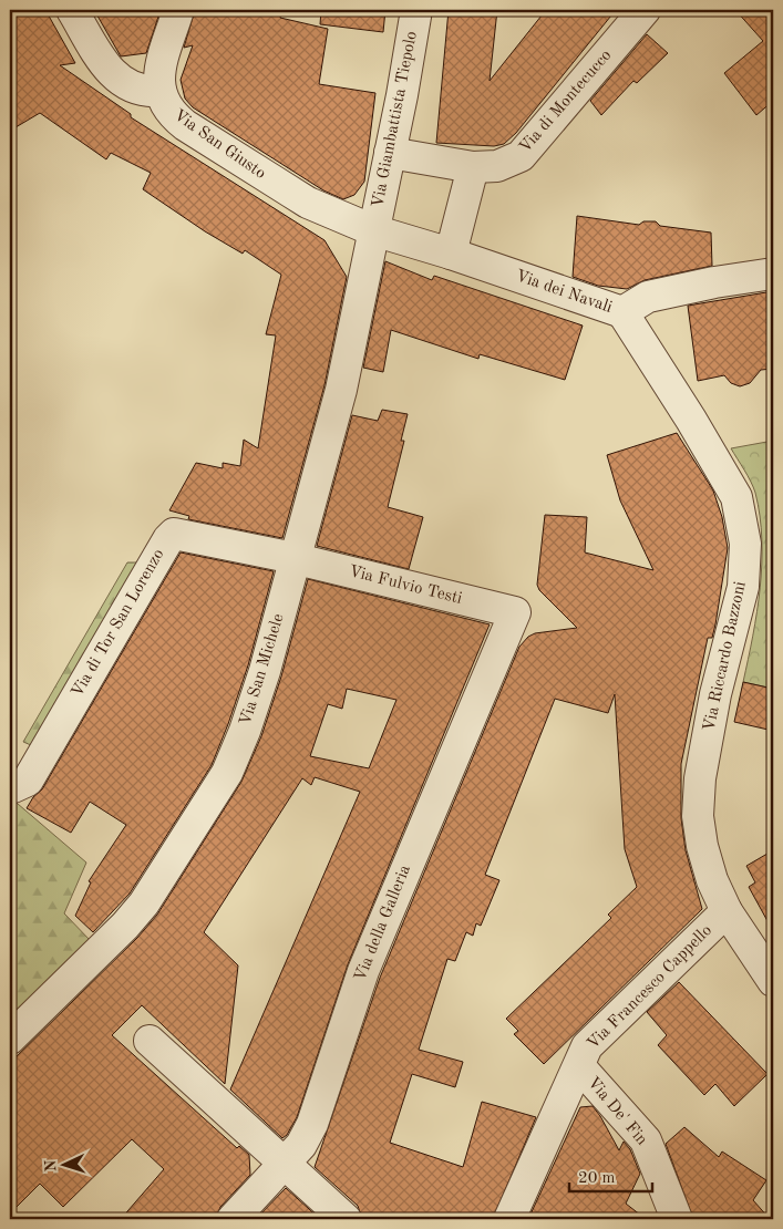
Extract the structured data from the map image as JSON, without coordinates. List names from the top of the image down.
{
  "streets": {
    "street": [
      "Via di Montecucco",
      "Via Giambattista Tiepolo",
      "Via San Giusto",
      "Via dei Navali",
      "Via Fulvio Testi",
      "Via di Tor San Lorenzo",
      "Via Riccardo Bazzoni",
      "Via San Michele",
      "Via della Galleria",
      "Via Francesco Cappello",
      "Via De' Fin"
    ]
  },
  "crossings": [
    ["Via di Montecucco", "Via Giambattista Tiepolo"],
    ["Via Giambattista Tiepolo", "Via San Giusto"],
    ["Via Giambattista Tiepolo", "Via San Michele"],
    ["Via San Giusto", "Via dei Navali"],
    ["Via San Giusto", "Via San Michele"],
    ["Via dei Navali", "Via Riccardo Bazzoni"],
    ["Via Fulvio Testi", "Via di Tor San Lorenzo"],
    ["Via Fulvio Testi", "Via San Michele"],
    ["Via Fulvio Testi", "Via della Galleria"],
    ["Via di Tor San Lorenzo", "Via San Michele"],
    ["Via Riccardo Bazzoni", "Via Francesco Cappello"],
    ["Via Francesco Cappello", "Via De' Fin"]
  ],
  "scale_bar": "20 m",
  "north": "left"
}
